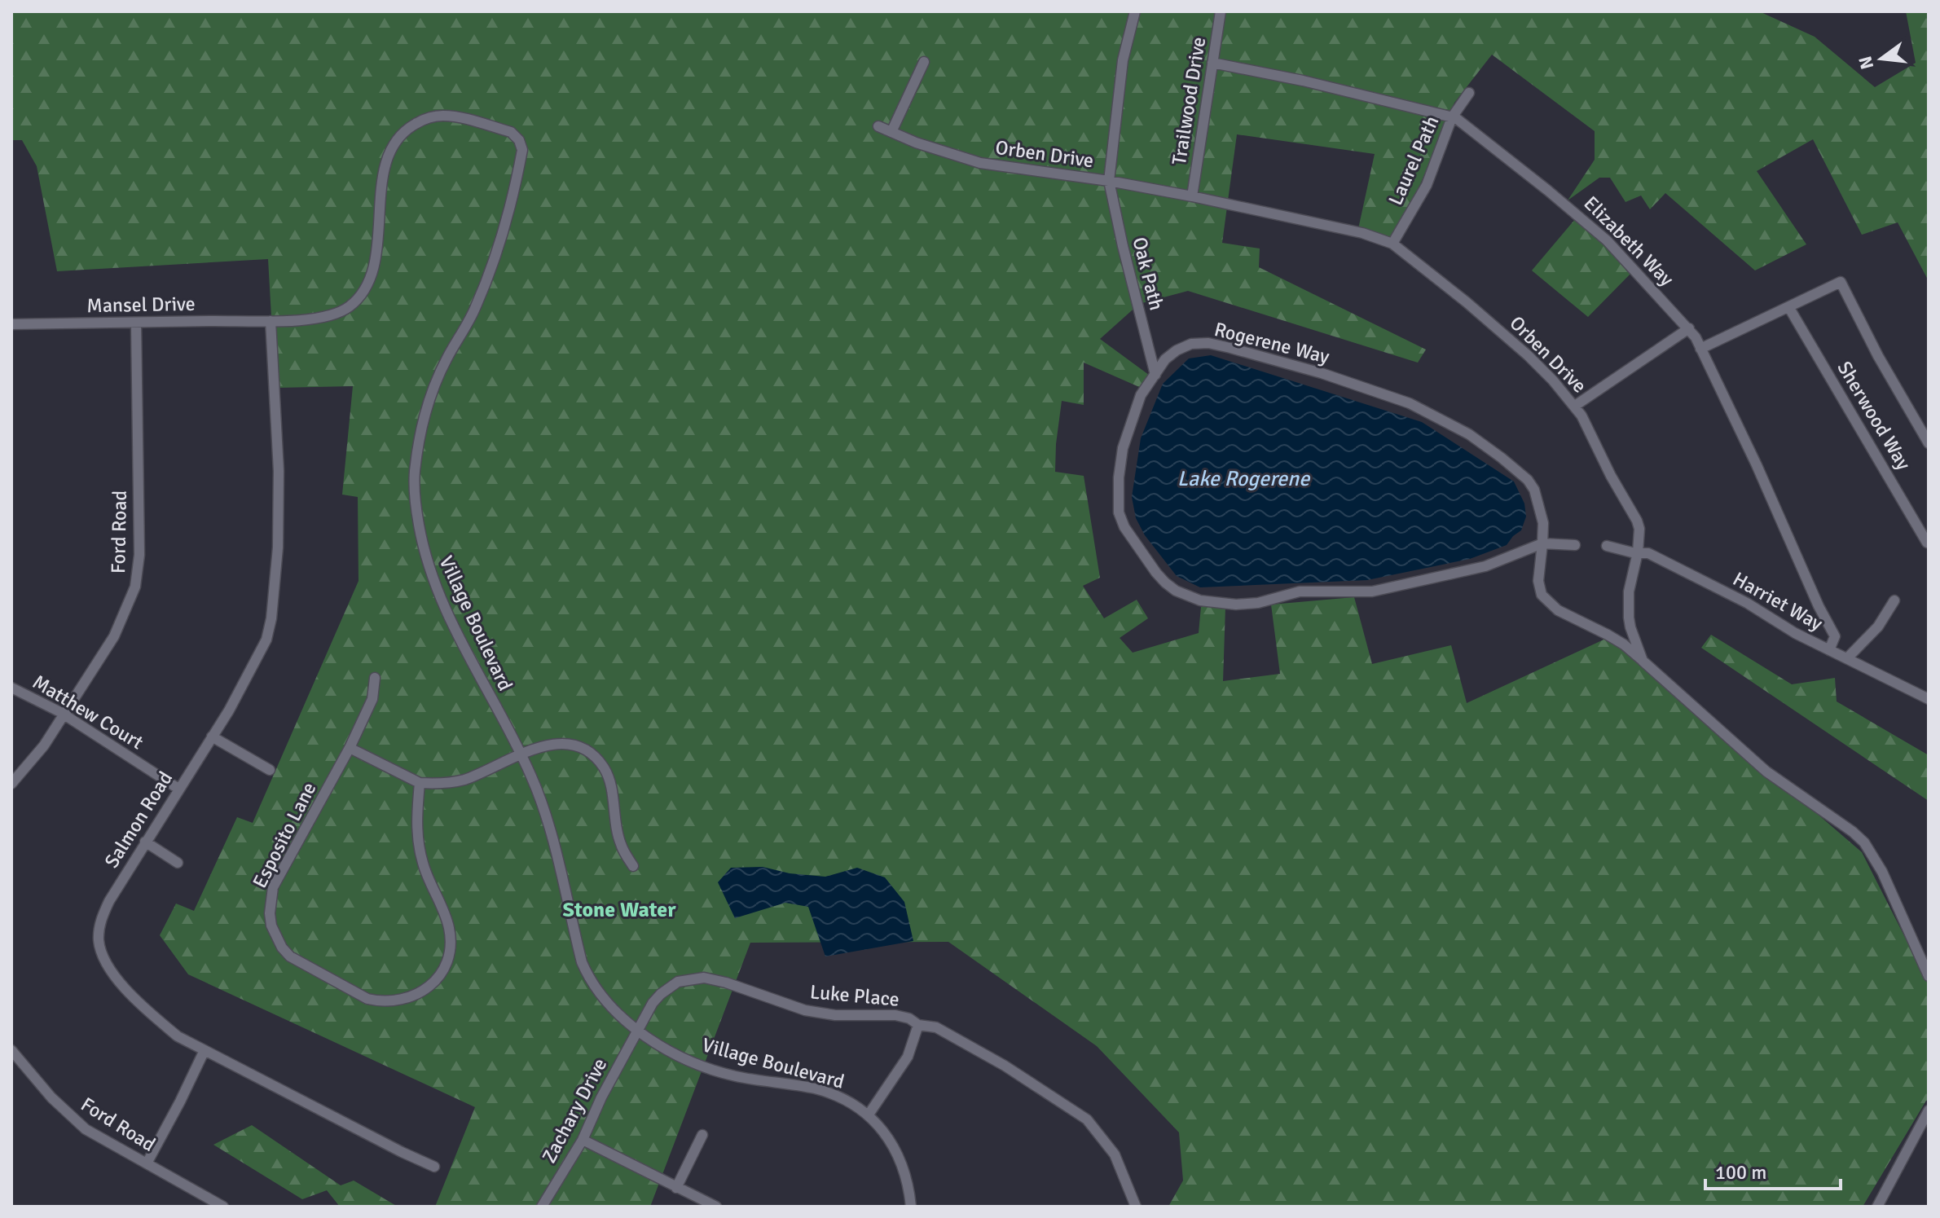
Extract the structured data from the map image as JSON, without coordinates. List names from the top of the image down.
{
  "streets": {
    "street": [
      "Trailwood Drive",
      "Orben Drive",
      "Laurel Path",
      "Elizabeth Way",
      "Oak Path",
      "Mansel Drive",
      "Rogerene Way",
      "Sherwood Way",
      "Ford Road",
      "Harriet Way",
      "Village Boulevard",
      "Matthew Court",
      "Salmon Road",
      "Esposito Lane",
      "Luke Place",
      "Zachary Drive"
    ]
  },
  "crossings": [
    ["Trailwood Drive", "Orben Drive"],
    ["Trailwood Drive", "Elizabeth Way"],
    ["Orben Drive", "Laurel Path"],
    ["Orben Drive", "Oak Path"],
    ["Orben Drive", "Rogerene Way"],
    ["Orben Drive", "Harriet Way"],
    ["Laurel Path", "Elizabeth Way"],
    ["Elizabeth Way", "Harriet Way"],
    ["Oak Path", "Rogerene Way"],
    ["Mansel Drive", "Ford Road"],
    ["Mansel Drive", "Village Boulevard"],
    ["Mansel Drive", "Salmon Road"],
    ["Ford Road", "Matthew Court"],
    ["Village Boulevard", "Salmon Road"],
    ["Village Boulevard", "Luke Place"],
    ["Village Boulevard", "Zachary Drive"],
    ["Matthew Court", "Salmon Road"],
    ["Luke Place", "Zachary Drive"]
  ],
  "districts": ["Stone Water"],
  "water": ["Lake Rogerene"],
  "scale_bar": "100 m",
  "north": "left"
}
